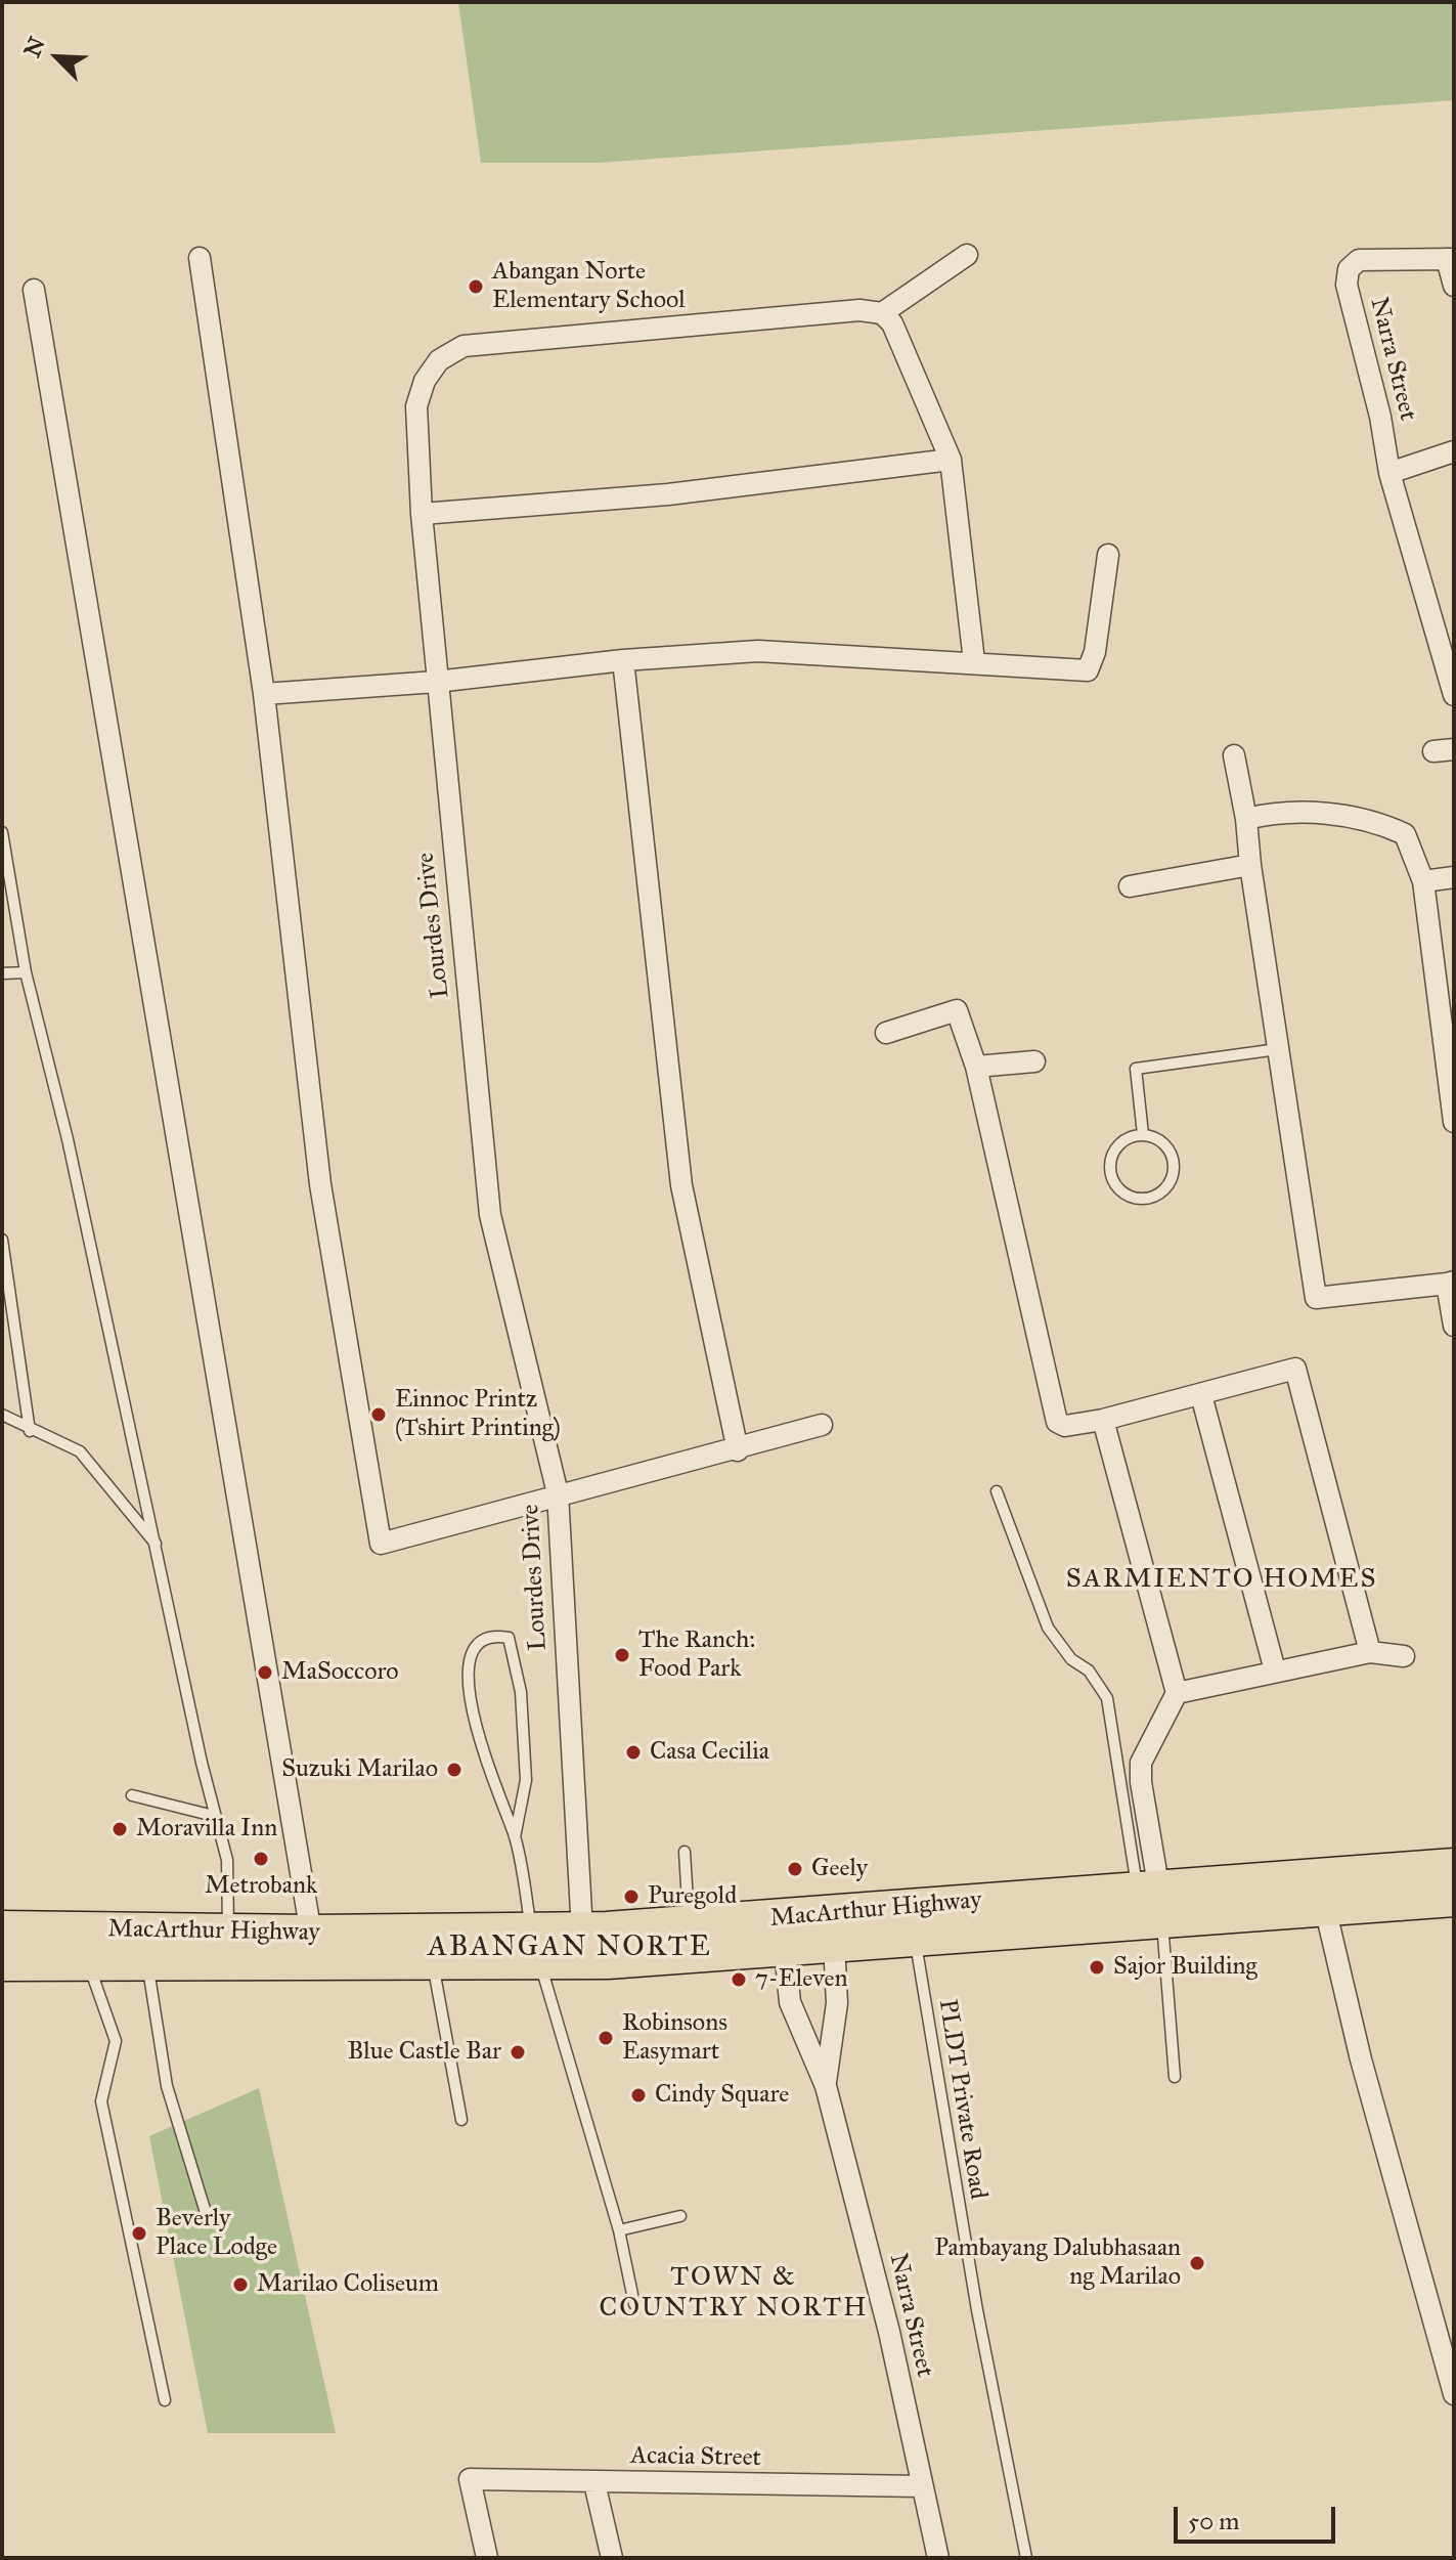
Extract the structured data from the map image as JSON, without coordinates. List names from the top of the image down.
{
  "streets": {
    "highway": ["MacArthur Highway"],
    "street": ["Narra Street", "Lourdes Drive", "Acacia Street"],
    "lane": ["PLDT Private Road"]
  },
  "crossings": [
    ["Narra Street", "MacArthur Highway"],
    ["Narra Street", "Acacia Street"],
    ["Lourdes Drive", "MacArthur Highway"],
    ["MacArthur Highway", "PLDT Private Road"]
  ],
  "districts": ["SARMIENTO HOMES", "ABANGAN NORTE", "TOWN & COUNTRY NORTH"],
  "places": [
    "Abangan Norte Elementary School",
    "Einnoc Printz (Tshirt Printing)",
    "The Ranch: Food Park",
    "MaSoccoro",
    "Casa Cecilia",
    "Suzuki Marilao",
    "Moravilla Inn",
    "Metrobank",
    "Geely",
    "Puregold",
    "Sajor Building",
    "7-Eleven",
    "Robinsons Easymart",
    "Blue Castle Bar",
    "Cindy Square",
    "Beverly Place Lodge",
    "Pambayang Dalubhasaan ng Marilao",
    "Marilao Coliseum"
  ],
  "scale_bar": "50 m",
  "north": "top left"
}
